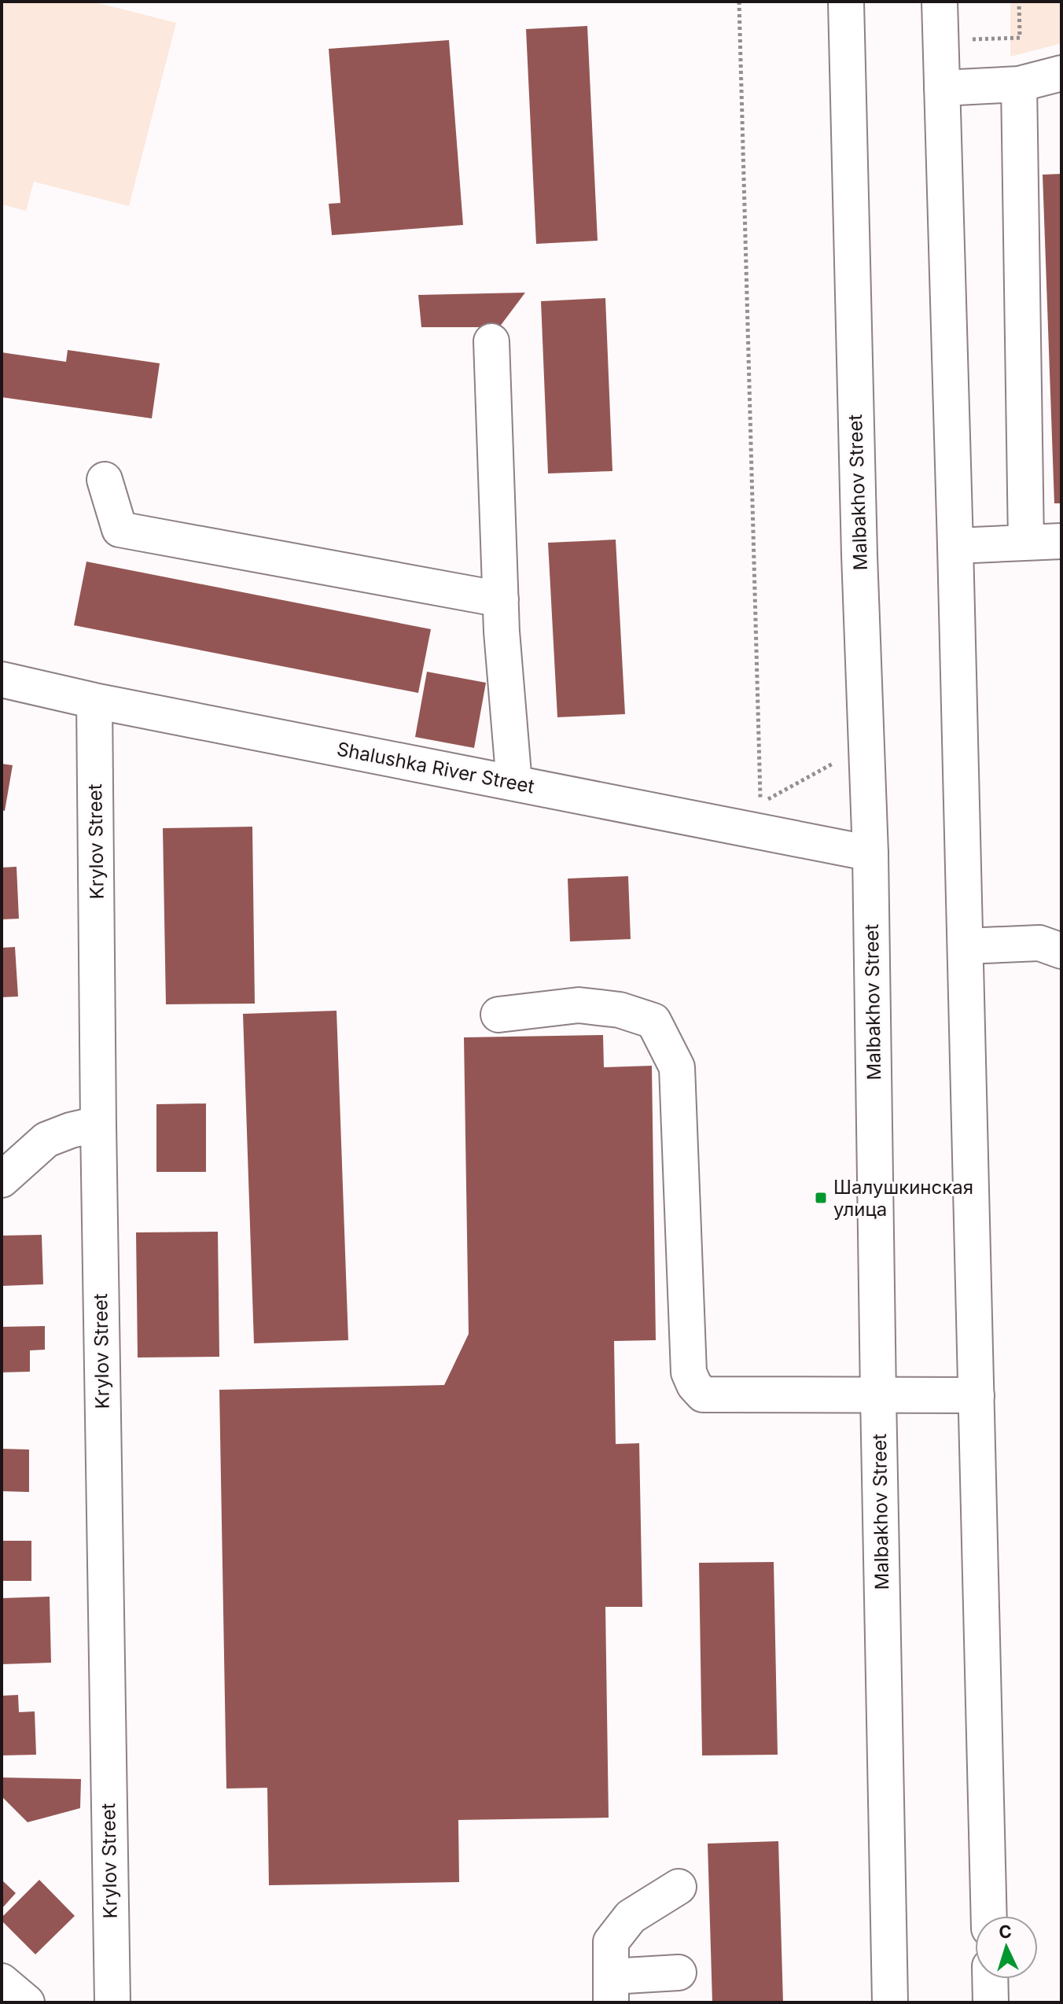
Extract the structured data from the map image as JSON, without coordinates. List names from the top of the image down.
{
  "streets": {
    "main road": ["Malbakhov Street", "Shalushka River Street", "Krylov Street"]
  },
  "crossings": [
    ["Malbakhov Street", "Shalushka River Street"],
    ["Shalushka River Street", "Krylov Street"]
  ],
  "places": {
    "transit": ["Шалушкинская улица"]
  },
  "north": "top"
}
